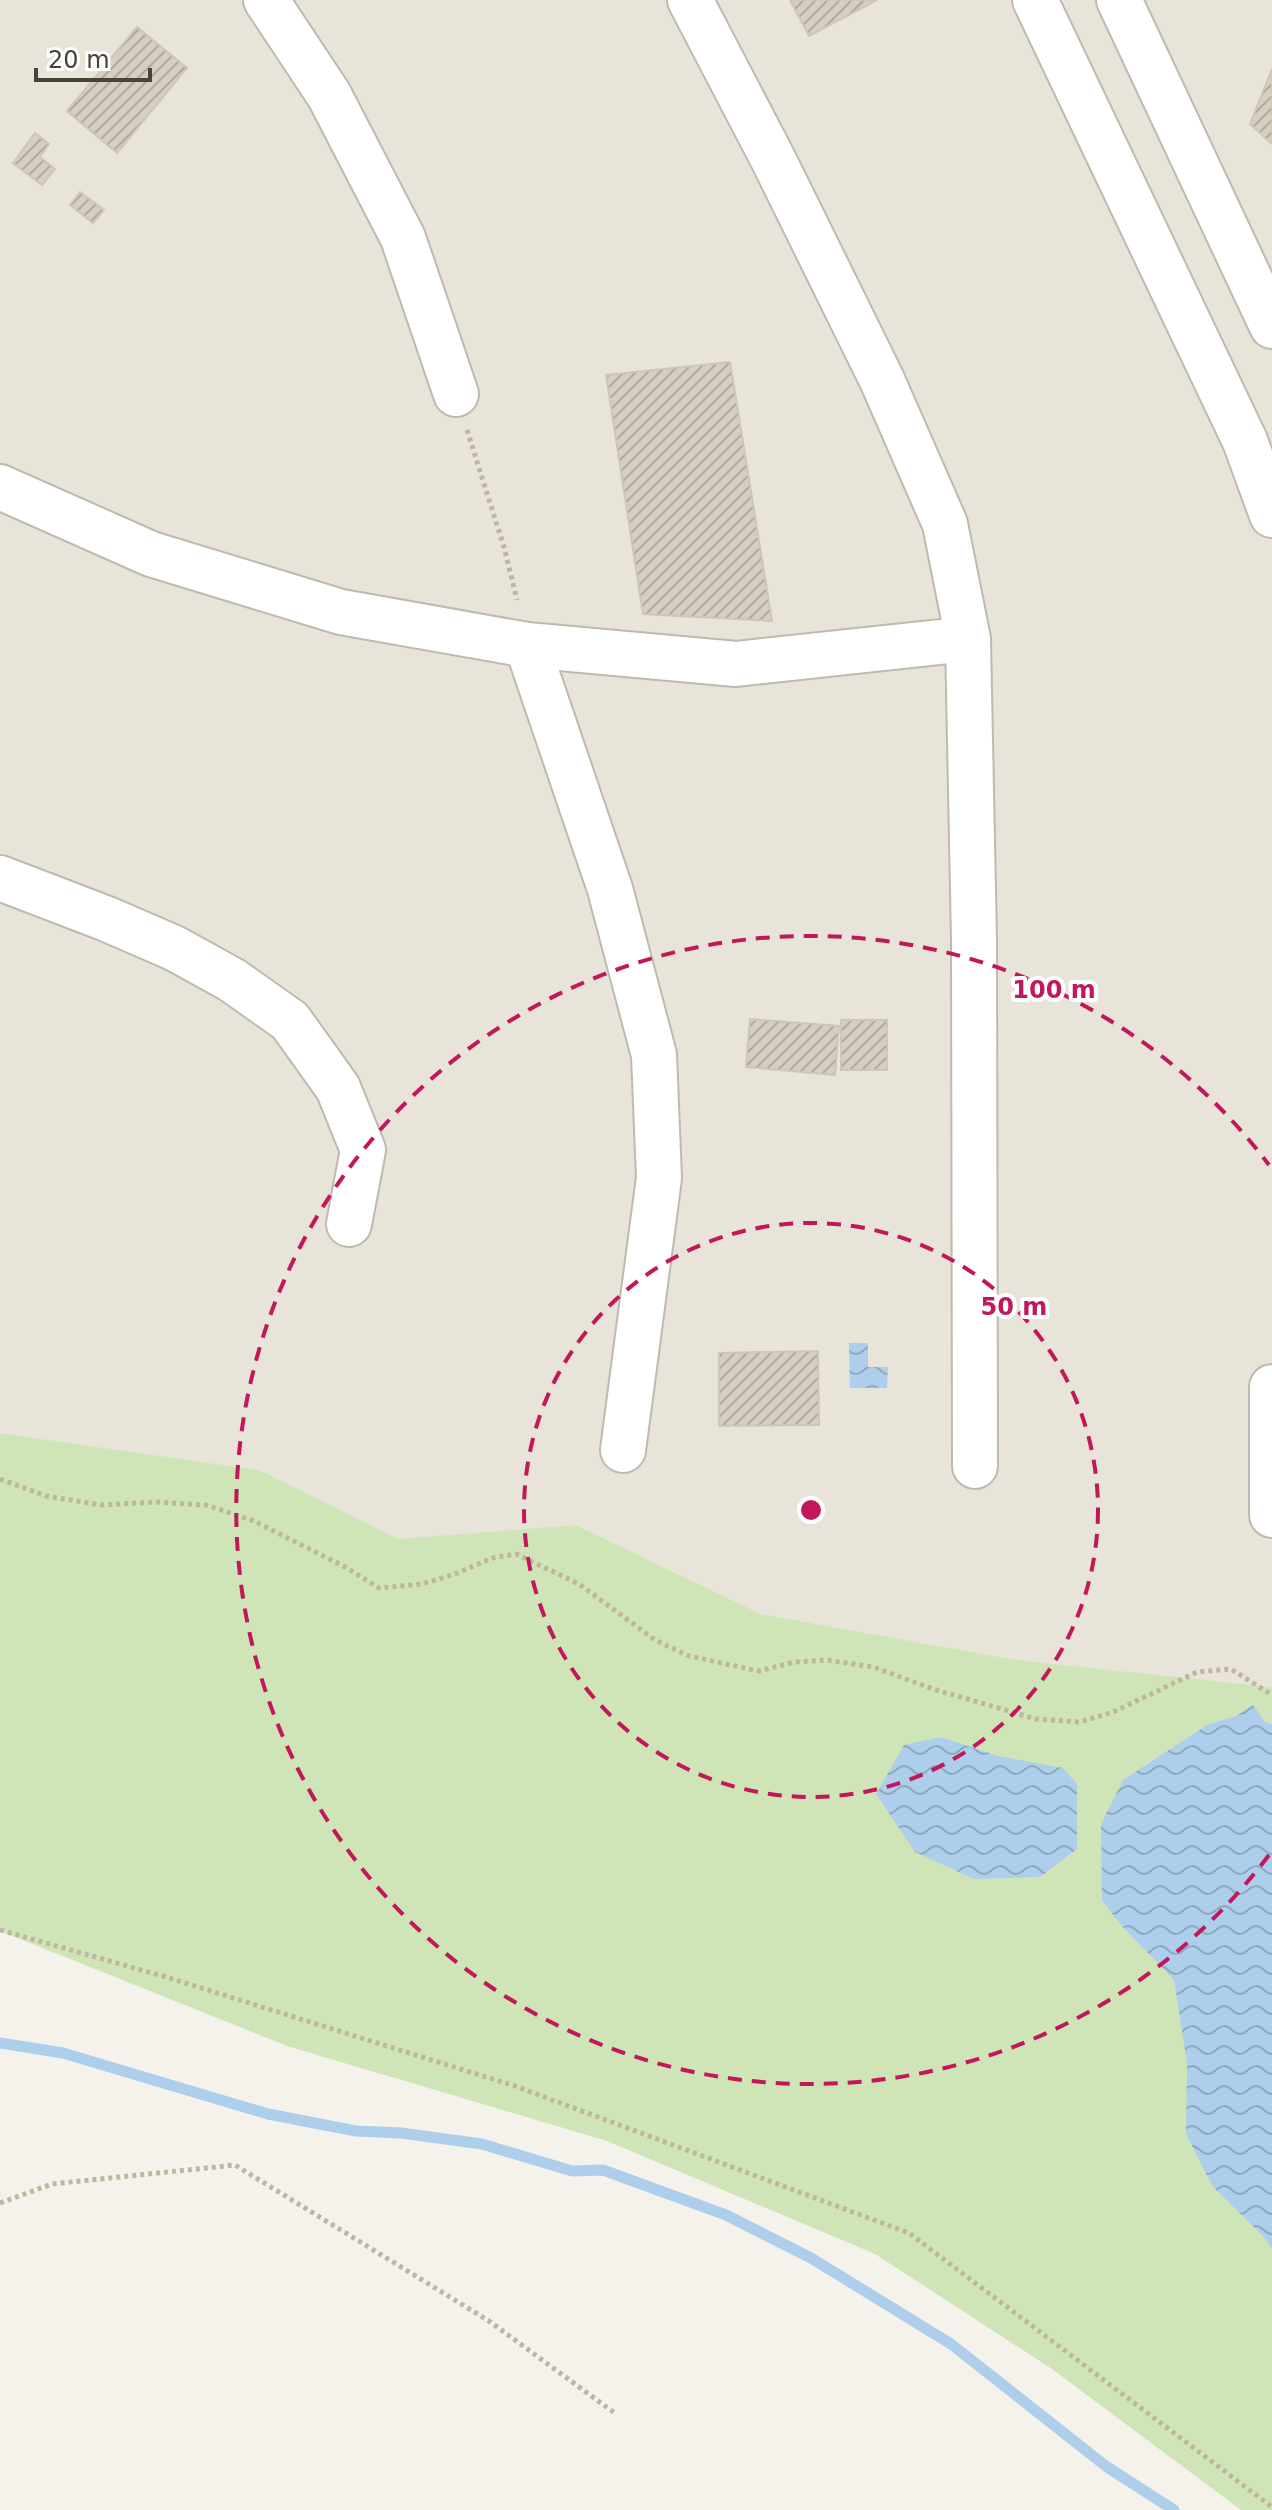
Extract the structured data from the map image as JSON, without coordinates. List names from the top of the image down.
{
  "scale_bar": "20 m",
  "rings": ["100 m", "50 m"]
}
